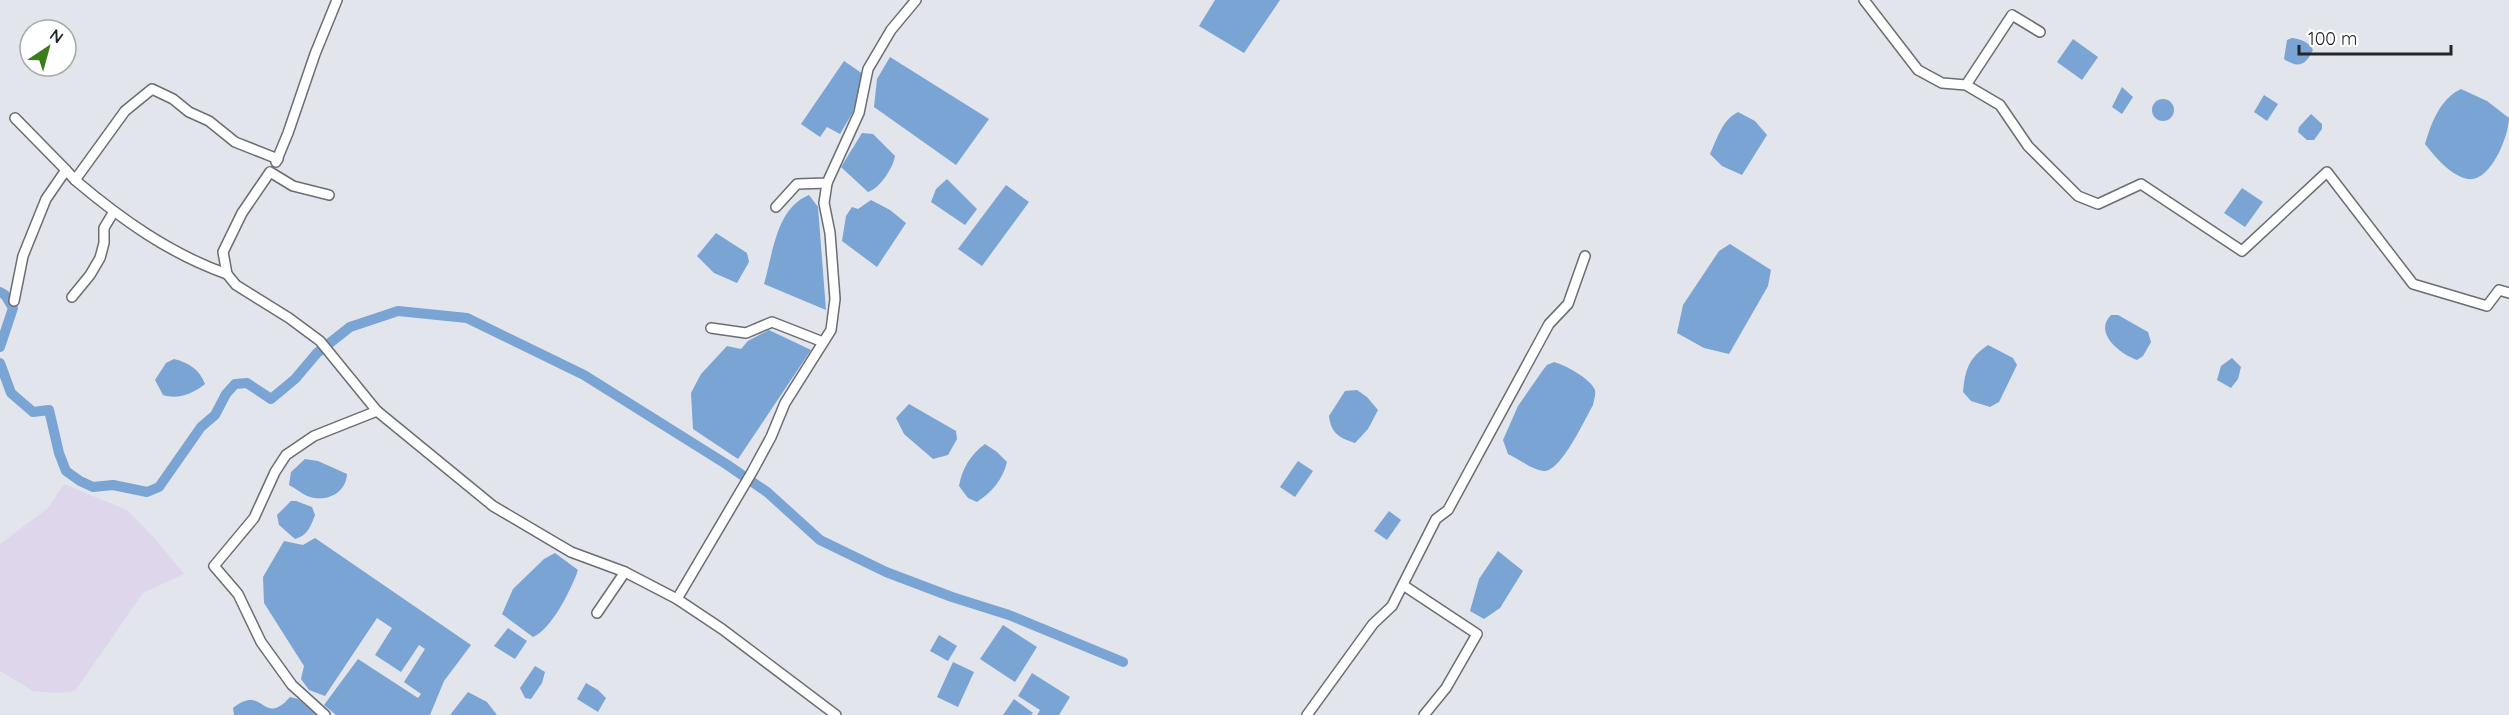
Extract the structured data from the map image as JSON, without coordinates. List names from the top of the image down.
{
  "scale_bar": "100 m",
  "north": "top right"
}
